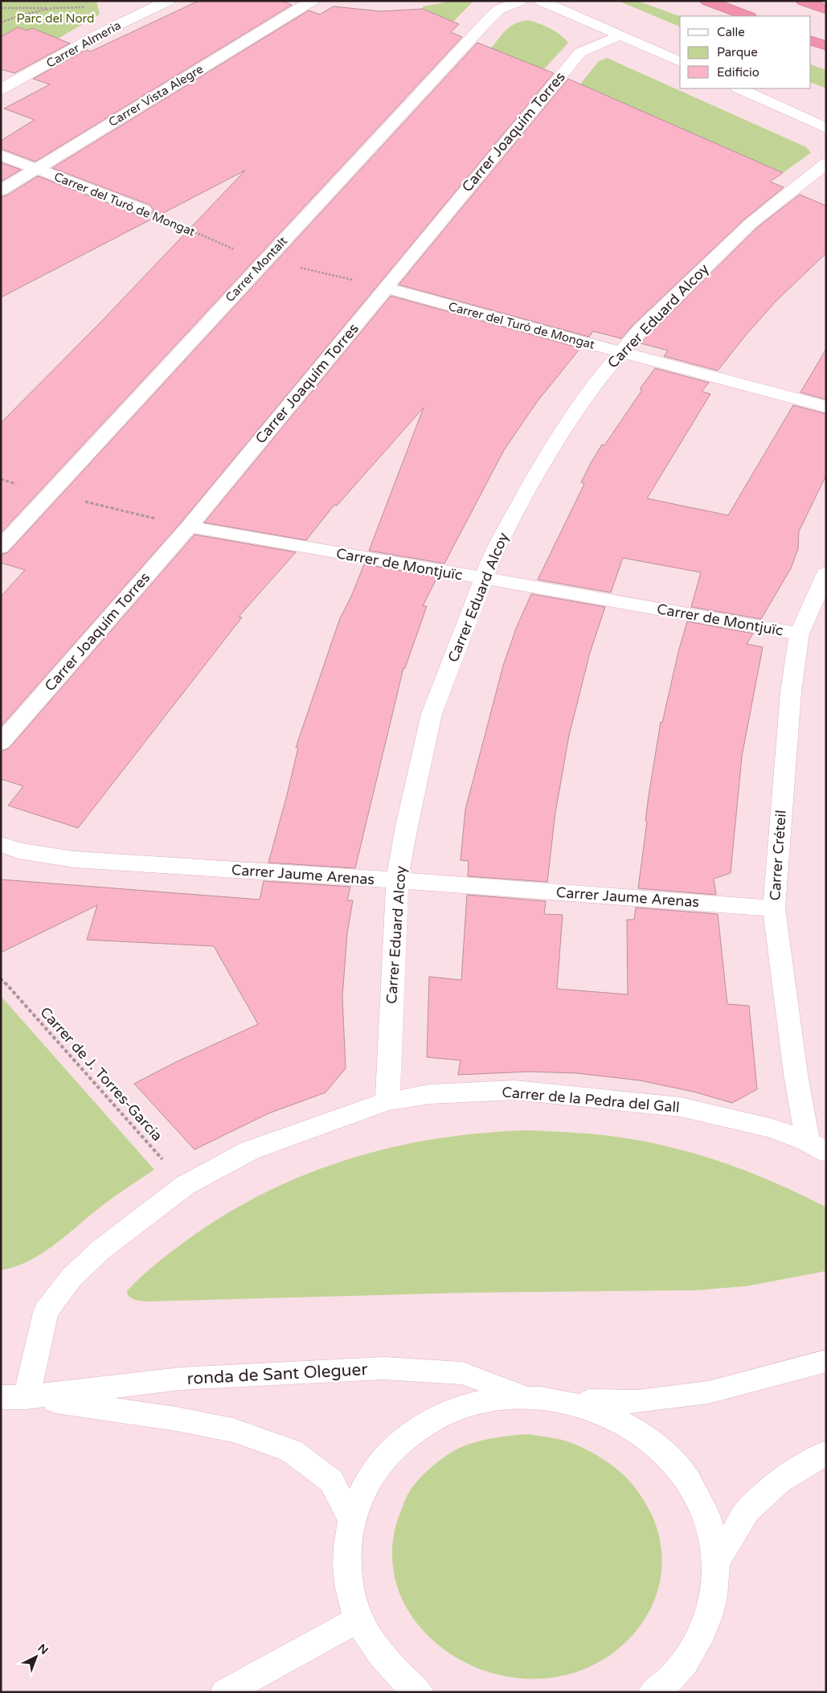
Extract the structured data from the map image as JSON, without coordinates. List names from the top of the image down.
{
  "streets": {
    "street": [
      "Carrer Almeria",
      "Carrer Vista Alegre",
      "Carrer Joaquím Torres",
      "Carrer del Turó de Mongat",
      "Carrer Montalt",
      "Carrer Eduard Alcoy",
      "Carrer de Montjuïc",
      "Carrer Créteil",
      "Carrer Jaume Arenas",
      "Carrer de la Pedra del Gall",
      "ronda de Sant Oleguer"
    ],
    "path": ["Carrer de J. Torres-Garcia"]
  },
  "crossings": [
    ["Carrer Vista Alegre", "Carrer del Turó de Mongat"],
    ["Carrer Joaquím Torres", "Carrer del Turó de Mongat"],
    ["Carrer Joaquím Torres", "Carrer de Montjuïc"],
    ["Carrer del Turó de Mongat", "Carrer Eduard Alcoy"],
    ["Carrer Eduard Alcoy", "Carrer de Montjuïc"],
    ["Carrer Eduard Alcoy", "Carrer Jaume Arenas"],
    ["Carrer Eduard Alcoy", "Carrer de la Pedra del Gall"],
    ["Carrer de Montjuïc", "Carrer Créteil"],
    ["Carrer Créteil", "Carrer Jaume Arenas"],
    ["Carrer Créteil", "Carrer de la Pedra del Gall"],
    ["Carrer de J. Torres-Garcia", "Carrer de la Pedra del Gall"],
    ["Carrer de la Pedra del Gall", "ronda de Sant Oleguer"]
  ],
  "parks": ["Parc del Nord"],
  "legend": ["Calle", "Parque", "Edificio"],
  "north": "top right"
}
